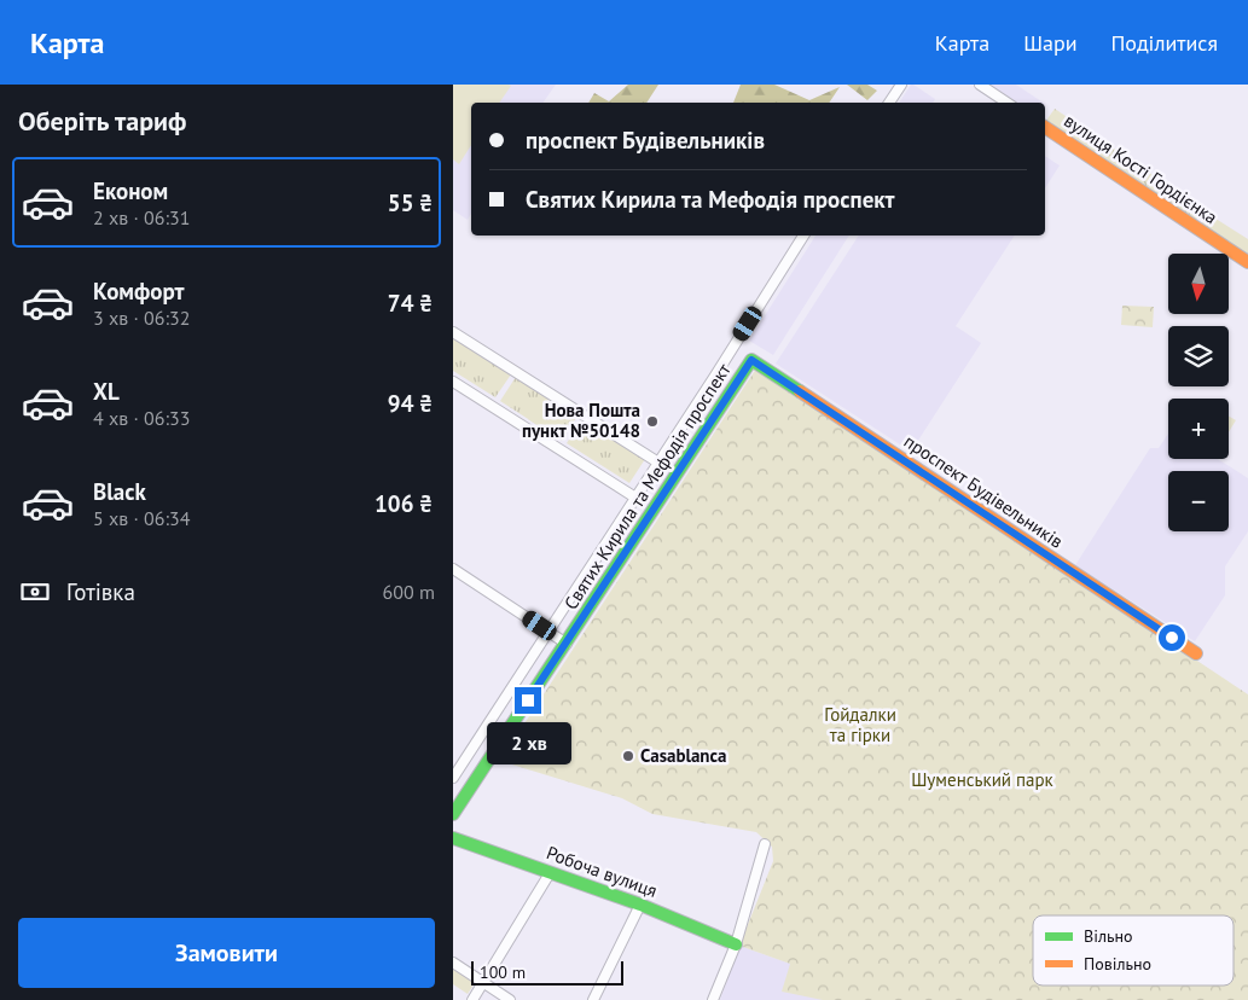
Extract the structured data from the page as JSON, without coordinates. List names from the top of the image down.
{
  "streets": {
    "street": [
      "вулиця Кості Гордієнка",
      "Святих Кирила та Мефодія проспект",
      "проспект Будівельників",
      "Робоча вулиця"
    ]
  },
  "crossings": [
    ["Святих Кирила та Мефодія проспект", "проспект Будівельників"]
  ],
  "parks": ["Гойдалки та гірки", "Шуменський парк"],
  "places": ["Нова Пошта пункт №50148", "Casablanca"],
  "legend": ["Вільно", "Повільно"],
  "scale_bar": "100 m",
  "north": "bottom",
  "page": {
    "header": "Карта",
    "nav": ["Карта", "Шари", "Поділитися"],
    "heading": "Оберіть тариф",
    "banner": ["проспект Будівельників", "Святих Кирила та Мефодія проспект"],
    "list": [
      {
        "name": "Економ",
        "note": "2 хв · 06:31",
        "value": "55 ₴"
      },
      {
        "name": "Комфорт",
        "note": "3 хв · 06:32",
        "value": "74 ₴"
      },
      {
        "name": "XL",
        "note": "4 хв · 06:33",
        "value": "94 ₴"
      },
      {
        "name": "Black",
        "note": "5 хв · 06:34",
        "value": "106 ₴"
      }
    ],
    "map_buttons": ["+", "−"],
    "pay": ["Готівка", "600 m"],
    "bubble": "2 хв",
    "buttons": "Замовити",
    "scale": "100 m"
  }
}
